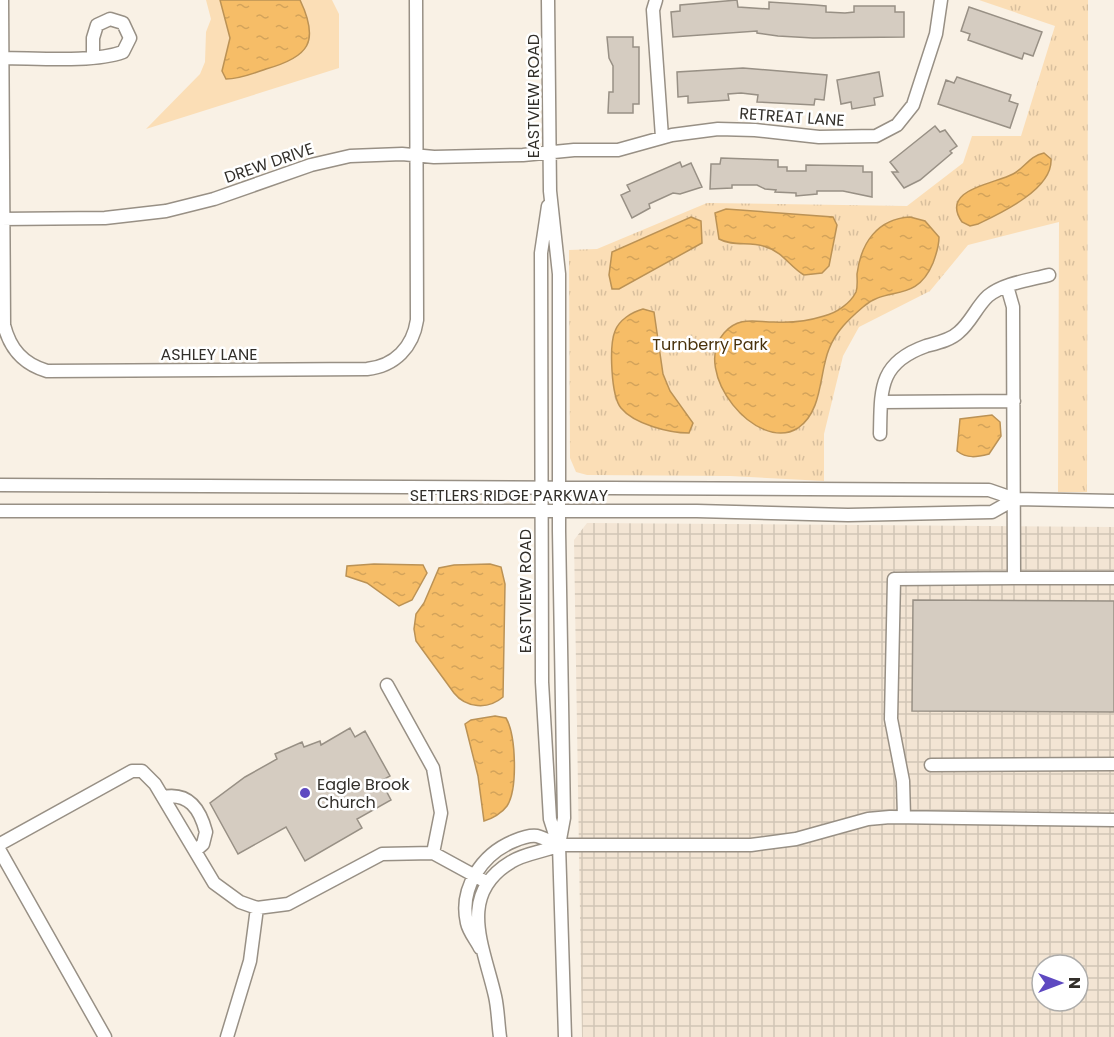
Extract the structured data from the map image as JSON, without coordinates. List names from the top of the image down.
{
  "streets": {
    "street": [
      "EASTVIEW ROAD",
      "RETREAT LANE",
      "DREW DRIVE",
      "ASHLEY LANE",
      "SETTLERS RIDGE PARKWAY"
    ]
  },
  "crossings": [
    ["EASTVIEW ROAD", "RETREAT LANE"],
    ["EASTVIEW ROAD", "DREW DRIVE"],
    ["EASTVIEW ROAD", "SETTLERS RIDGE PARKWAY"],
    ["RETREAT LANE", "DREW DRIVE"],
    ["DREW DRIVE", "ASHLEY LANE"]
  ],
  "parks": ["Turnberry Park"],
  "places": ["Eagle Brook Church"],
  "north": "right"
}
